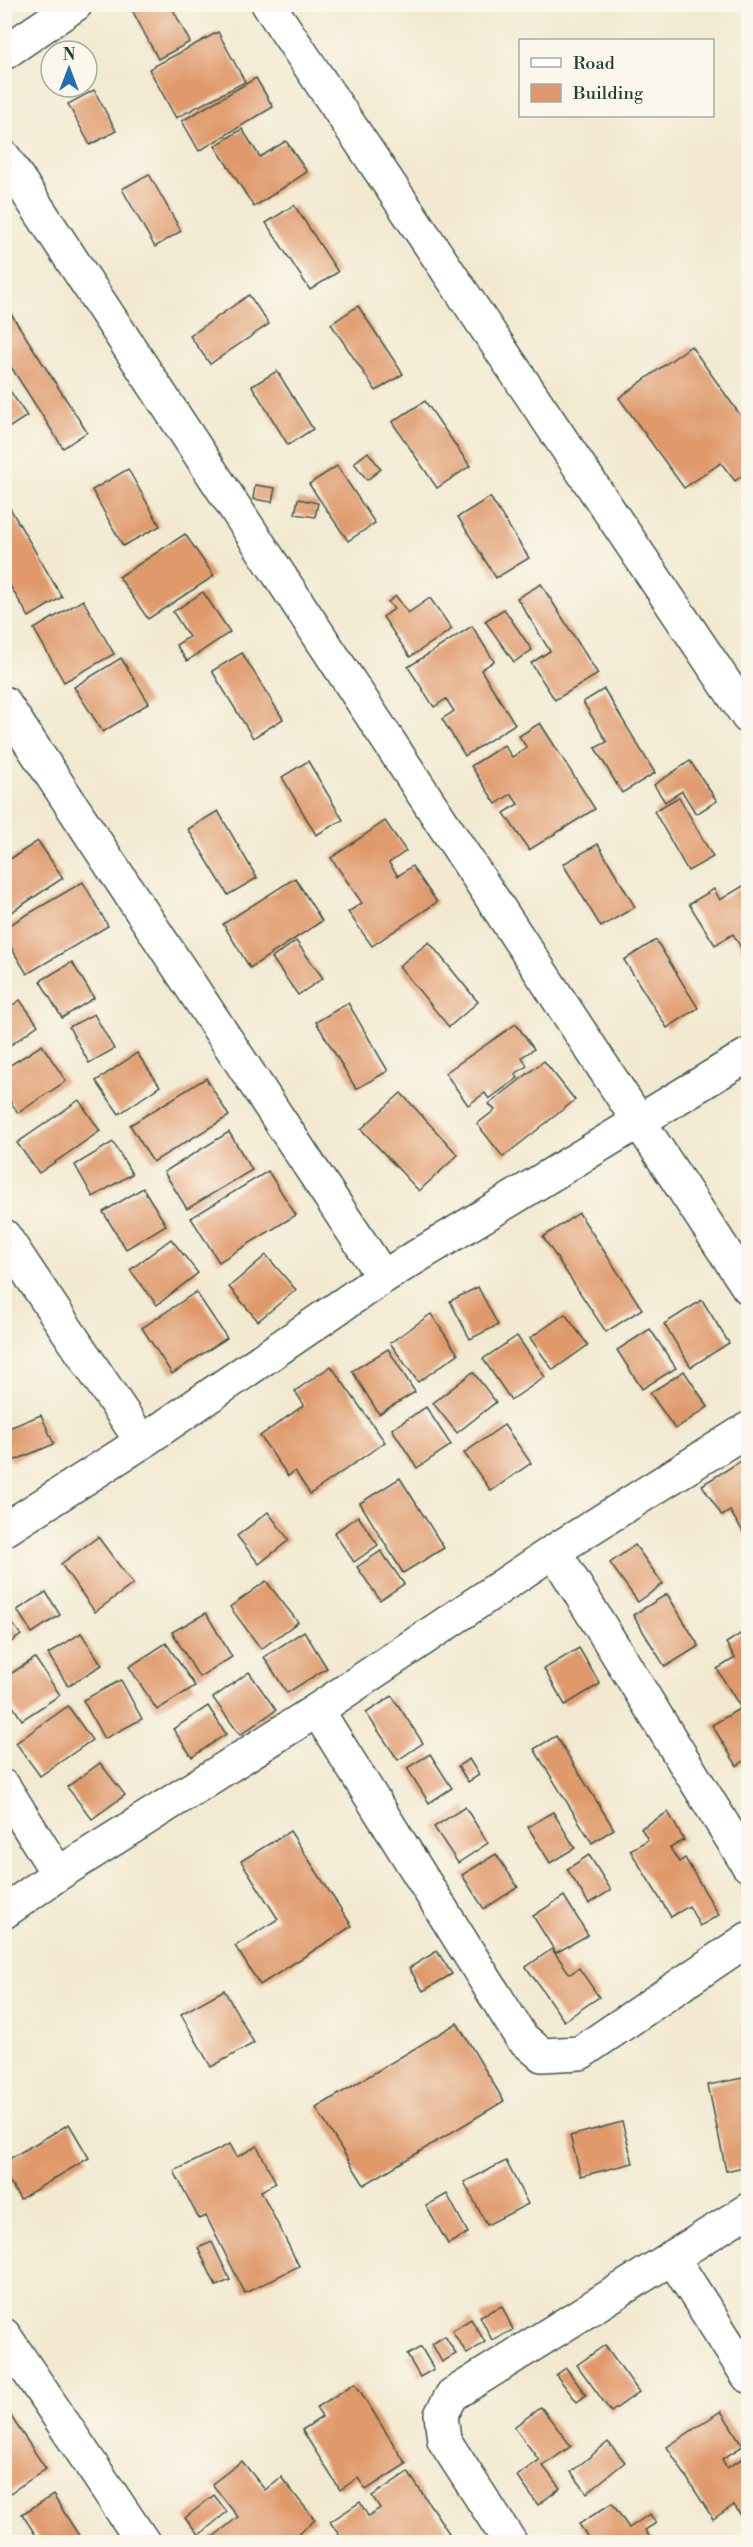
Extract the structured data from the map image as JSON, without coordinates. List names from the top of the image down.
{
  "legend": ["Road", "Building"],
  "north": "top"
}
